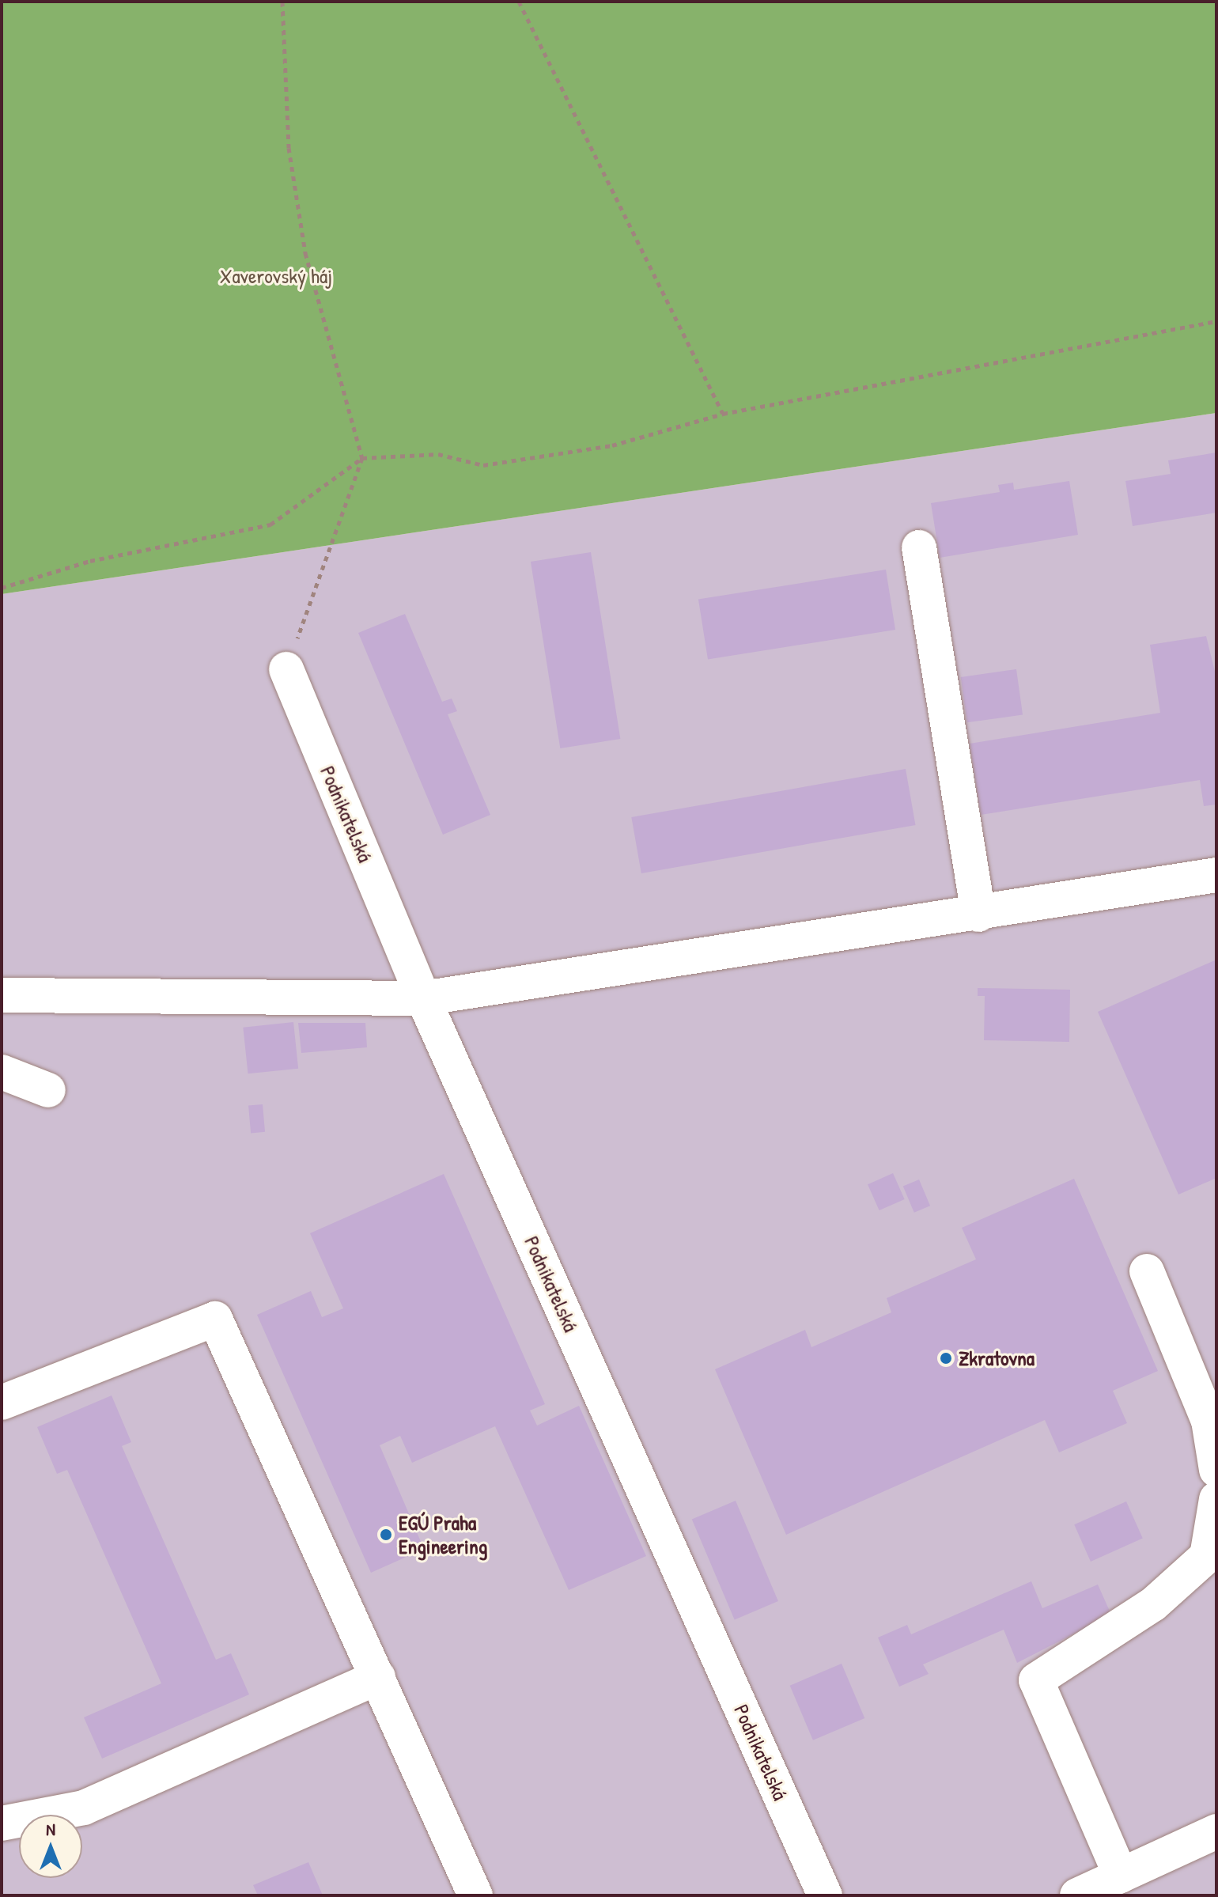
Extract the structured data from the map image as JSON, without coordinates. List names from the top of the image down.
{
  "streets": {
    "lane": ["Podnikatelská"]
  },
  "parks": ["Xaverovský háj"],
  "places": ["Zkratovna", "EGÚ Praha Engineering"],
  "north": "top"
}
